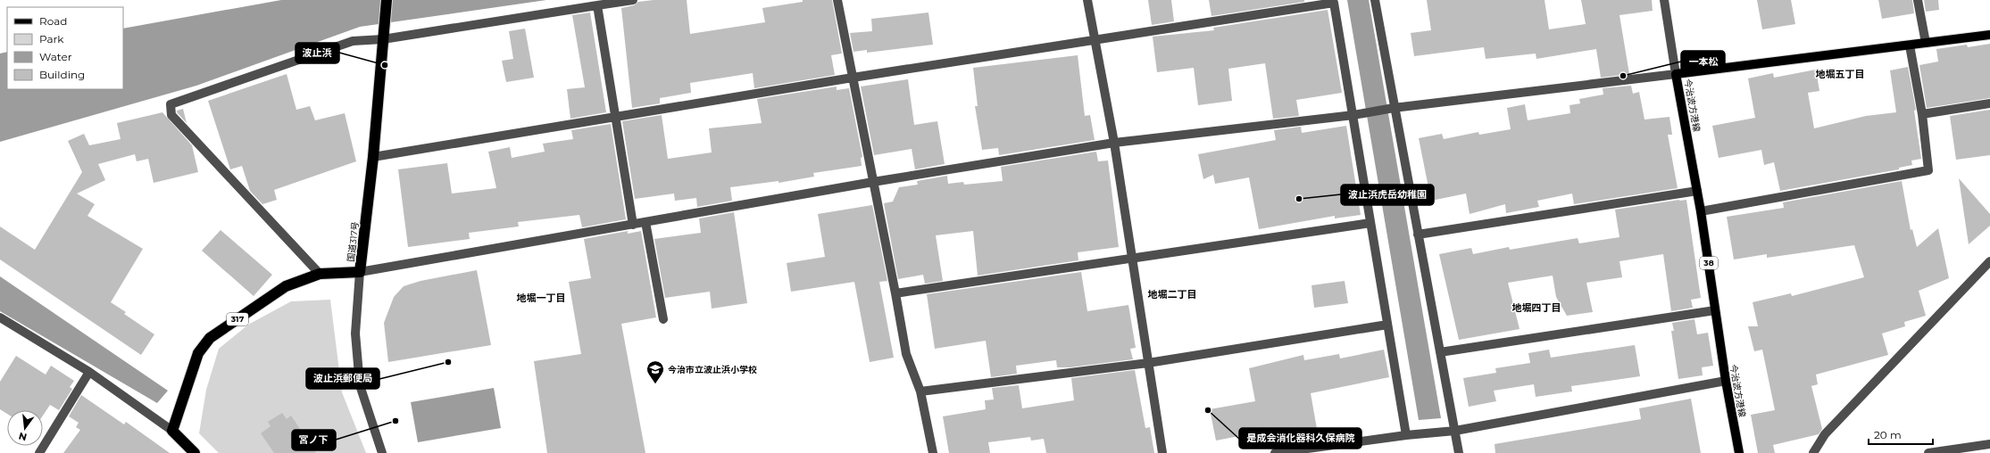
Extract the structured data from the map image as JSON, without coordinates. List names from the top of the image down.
{
  "streets": {
    "highway": ["国道317号", "317"],
    "main road": ["今治波方港線", "38"]
  },
  "districts": [
    "地堀五丁目",
    "地堀二丁目",
    "地堀一丁目",
    "地堀四丁目"
  ],
  "places": {
    "other": [
      "波止浜",
      "一本松",
      "波止浜虎岳幼稚園",
      "波止浜郵便局",
      "是成会消化器科久保病院",
      "宮ノ下"
    ],
    "school or university": ["今治市立波止浜小学校"]
  },
  "legend": [
    "Road",
    "Park",
    "Water",
    "Building"
  ],
  "scale_bar": "20 m",
  "north": "bottom"
}
